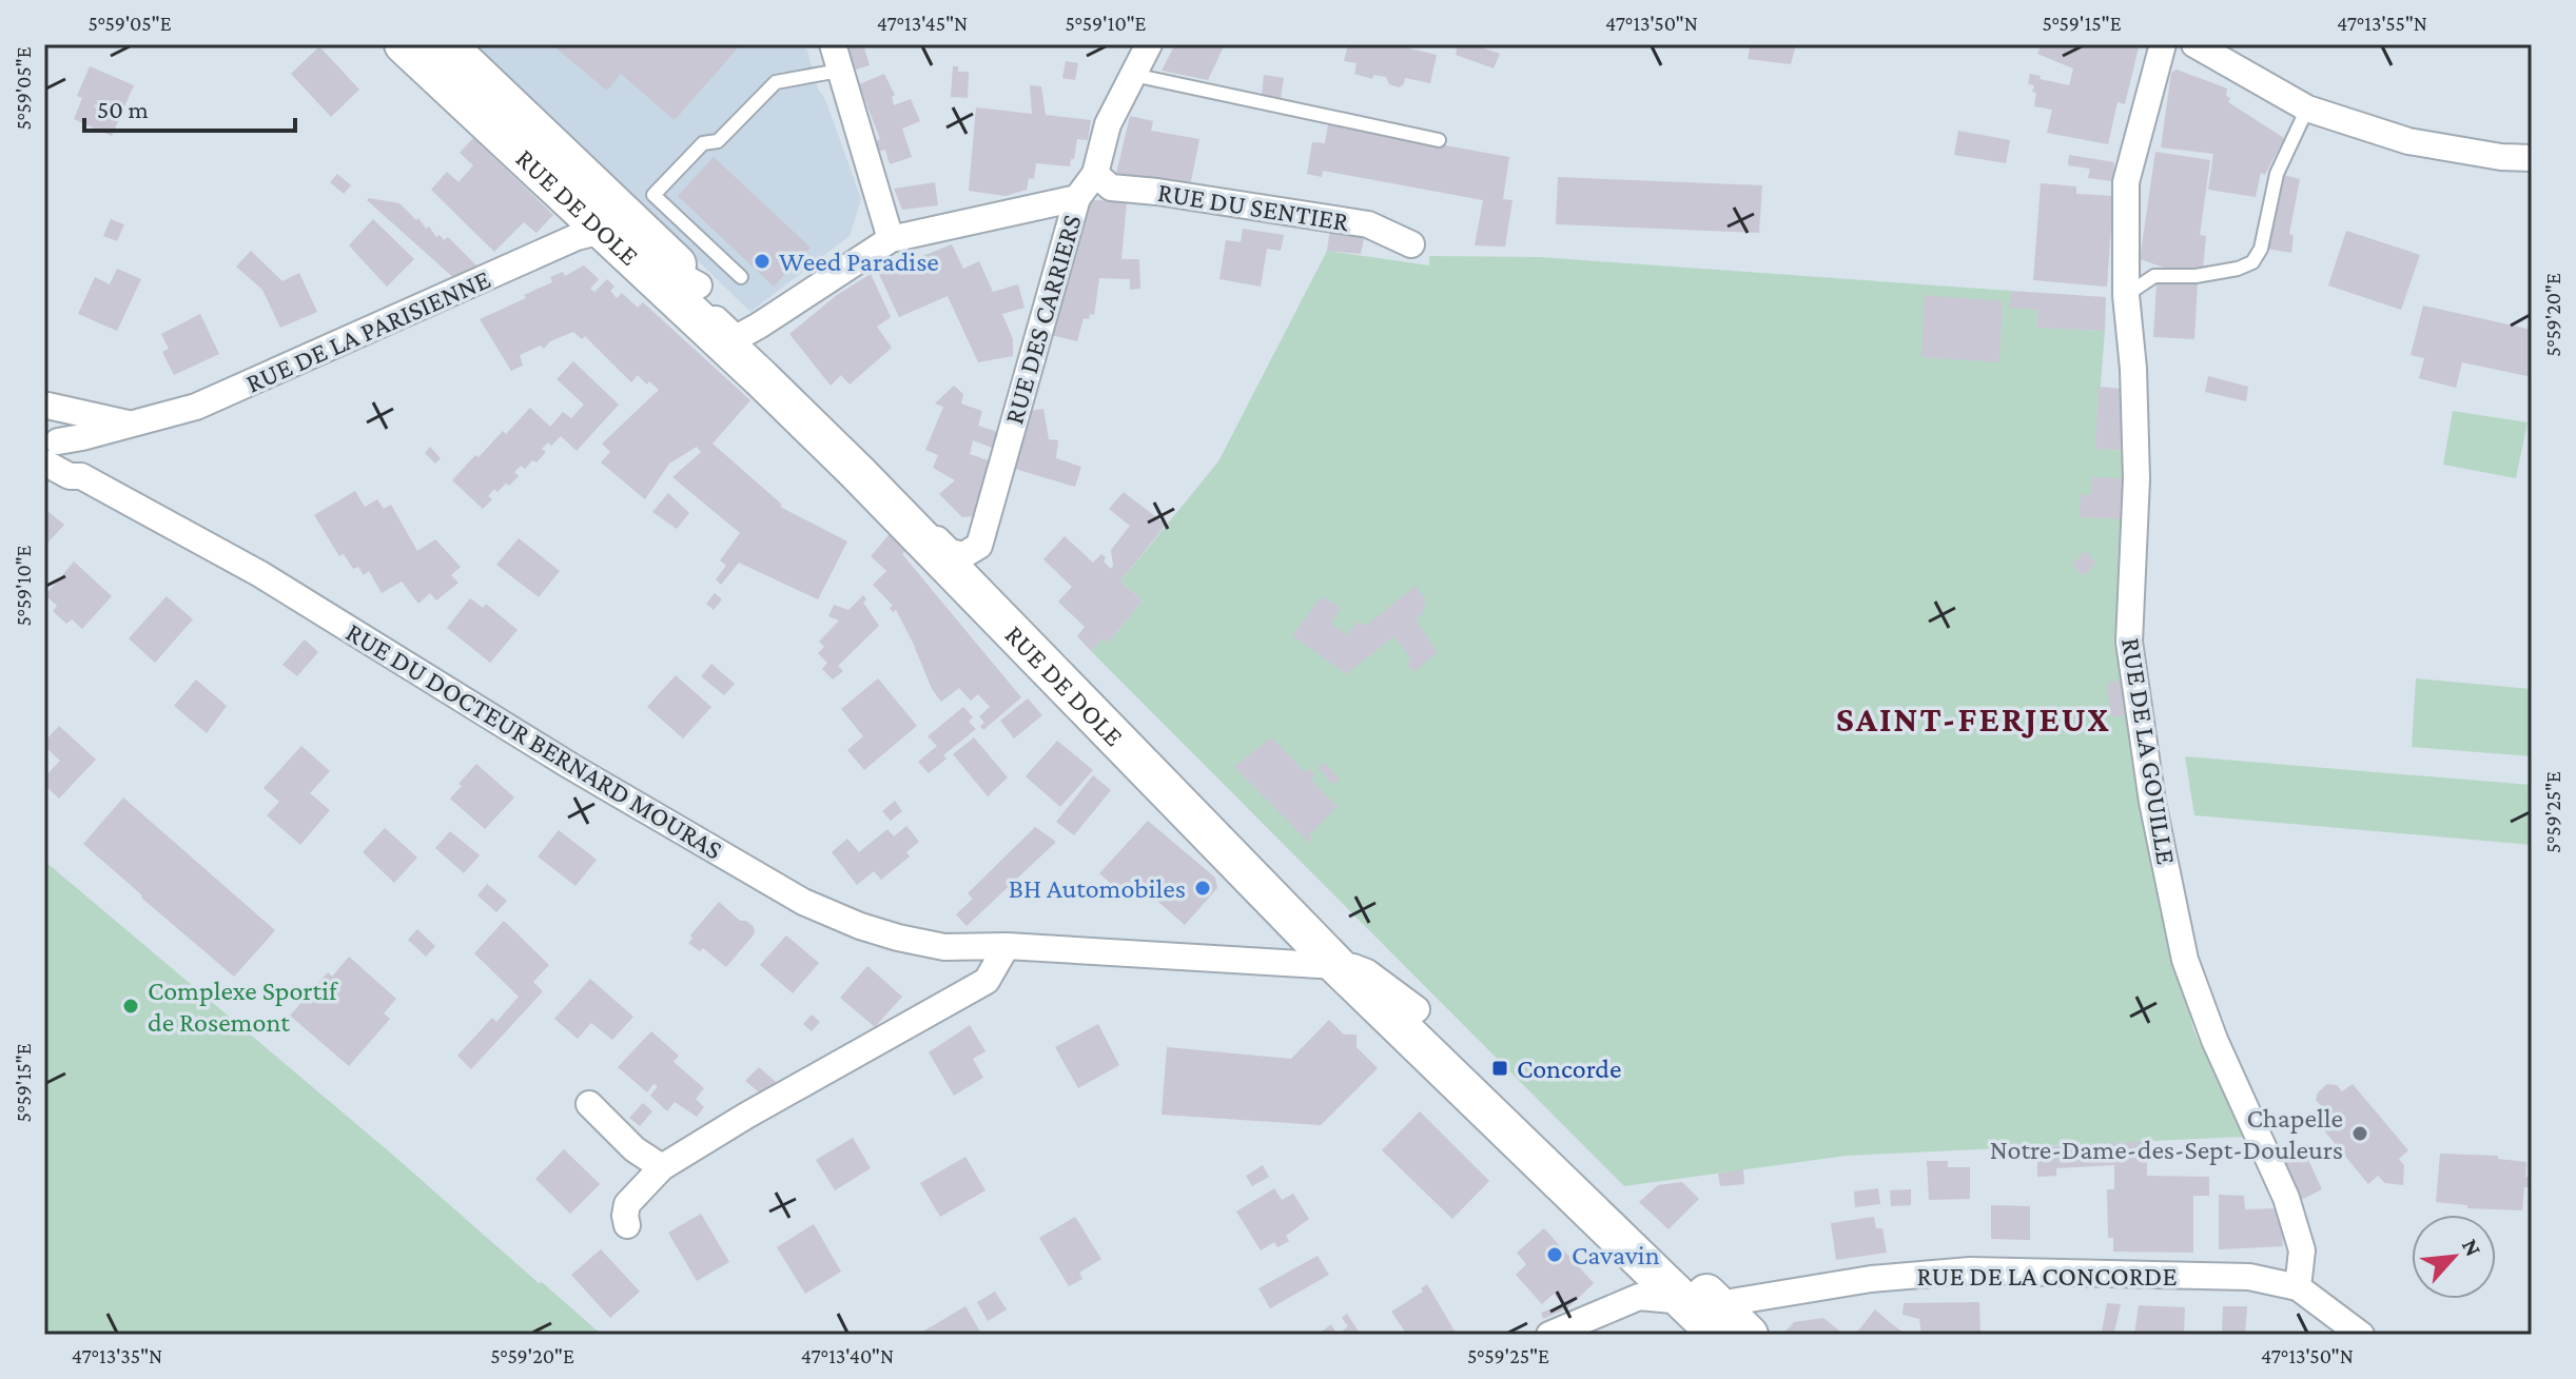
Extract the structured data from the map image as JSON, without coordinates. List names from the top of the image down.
{
  "streets": {
    "main road": ["RUE DE DOLE"],
    "street": [
      "RUE DU SENTIER",
      "RUE DES CARRIERS",
      "RUE DE LA PARISIENNE",
      "RUE DU DOCTEUR BERNARD MOURAS",
      "RUE DE LA GOUILLE",
      "RUE DE LA CONCORDE"
    ]
  },
  "crossings": [
    ["RUE DU SENTIER", "RUE DES CARRIERS"],
    ["RUE DE DOLE", "RUE DES CARRIERS"],
    ["RUE DE DOLE", "RUE DE LA PARISIENNE"],
    ["RUE DE DOLE", "RUE DU DOCTEUR BERNARD MOURAS"],
    ["RUE DE DOLE", "RUE DE LA CONCORDE"],
    ["RUE DE LA PARISIENNE", "RUE DU DOCTEUR BERNARD MOURAS"],
    ["RUE DE LA GOUILLE", "RUE DE LA CONCORDE"]
  ],
  "districts": ["SAINT-FERJEUX"],
  "places": {
    "other": [
      "Weed Paradise",
      "BH Automobiles",
      "Complexe Sportif de Rosemont",
      "Chapelle Notre-Dame-des-Sept-Douleurs",
      "Cavavin"
    ],
    "transit": ["Concorde"]
  },
  "scale_bar": "50 m",
  "north": "top right",
  "coordinates": [
    "5°59'05\"E",
    "47°13'45\"N",
    "5°59'10\"E",
    "47°13'50\"N",
    "5°59'15\"E",
    "47°13'55\"N",
    "5°59'20\"E",
    "5°59'25\"E",
    "47°13'35\"N",
    "47°13'40\"N"
  ]
}
